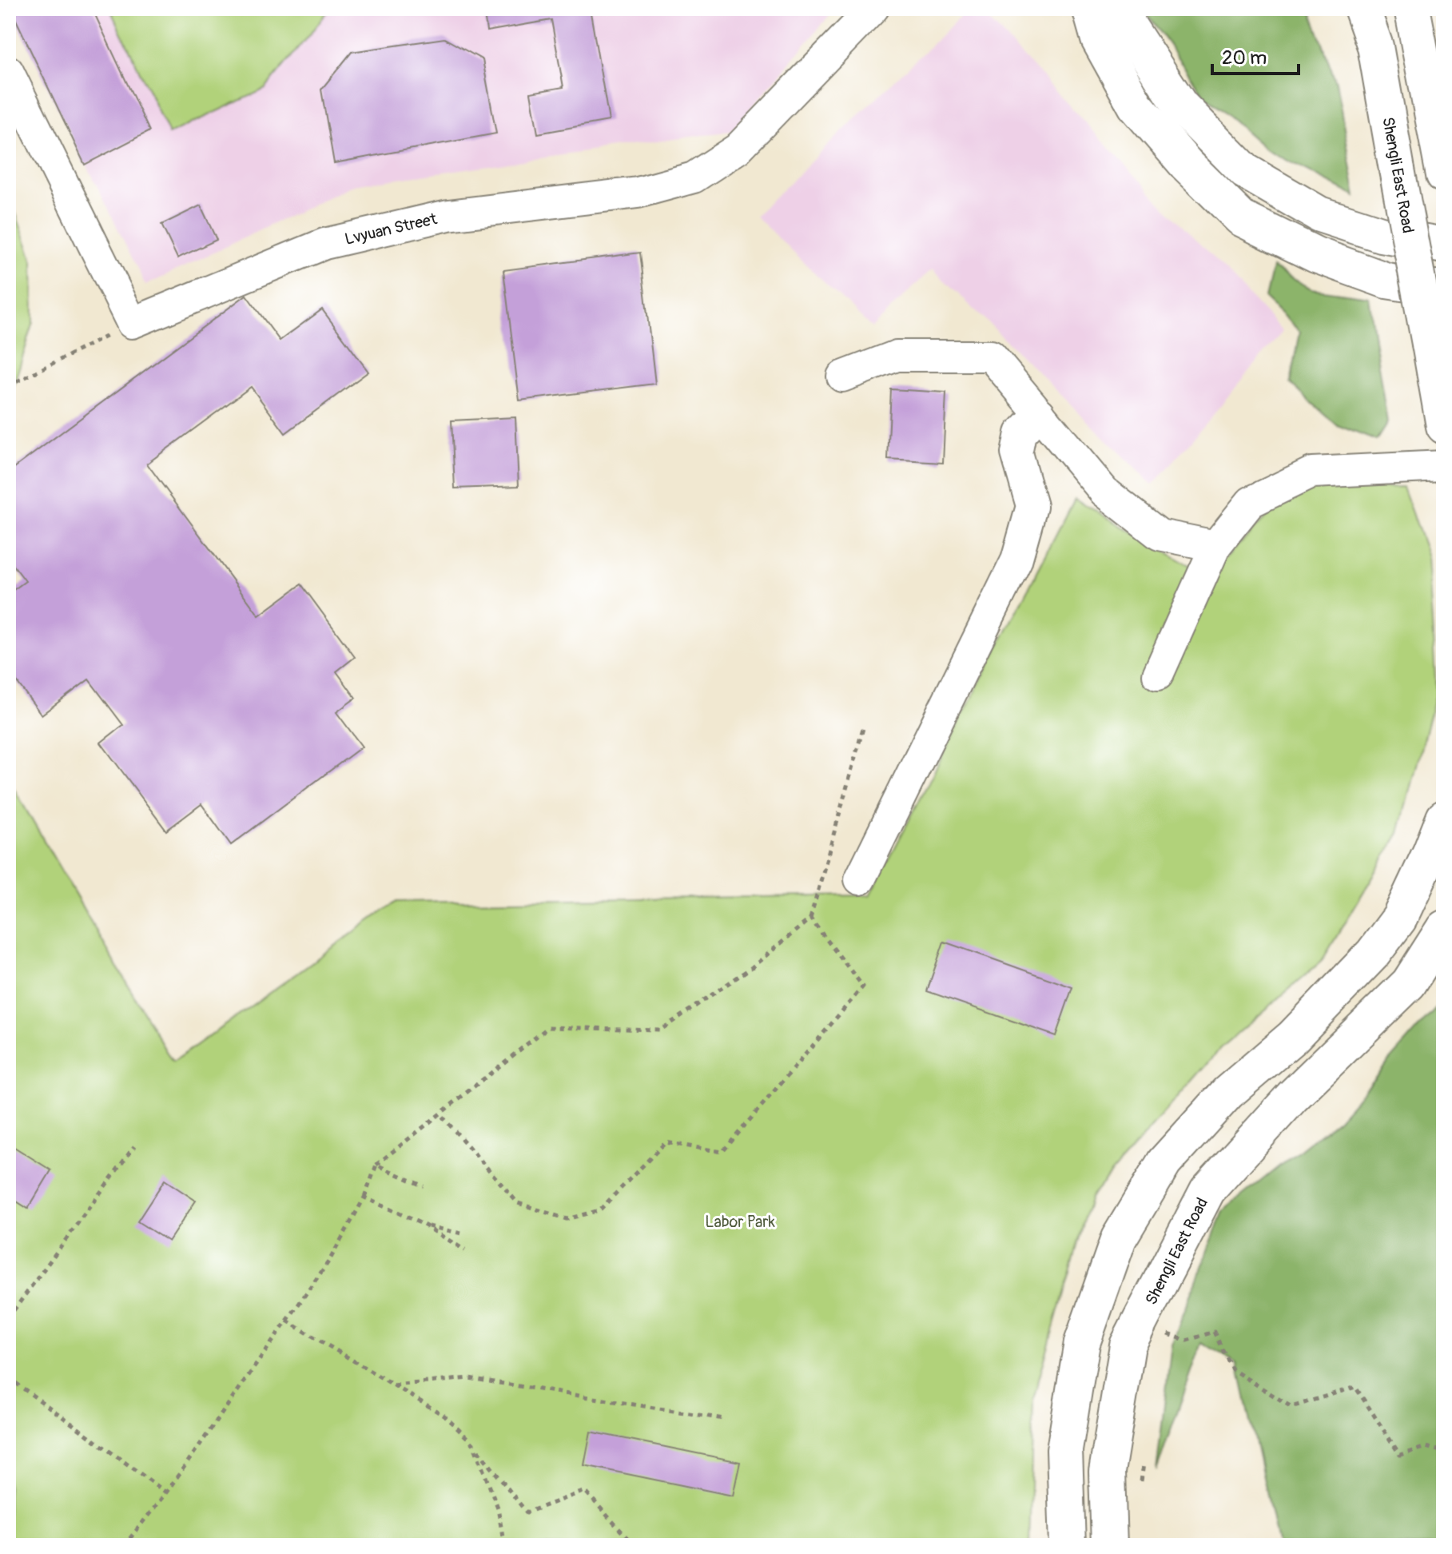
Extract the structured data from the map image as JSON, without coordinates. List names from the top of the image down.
{
  "streets": {
    "main road": ["Shengli East Road"],
    "street": ["Lvyuan Street"]
  },
  "parks": ["Labor Park"],
  "scale_bar": "20 m"
}
